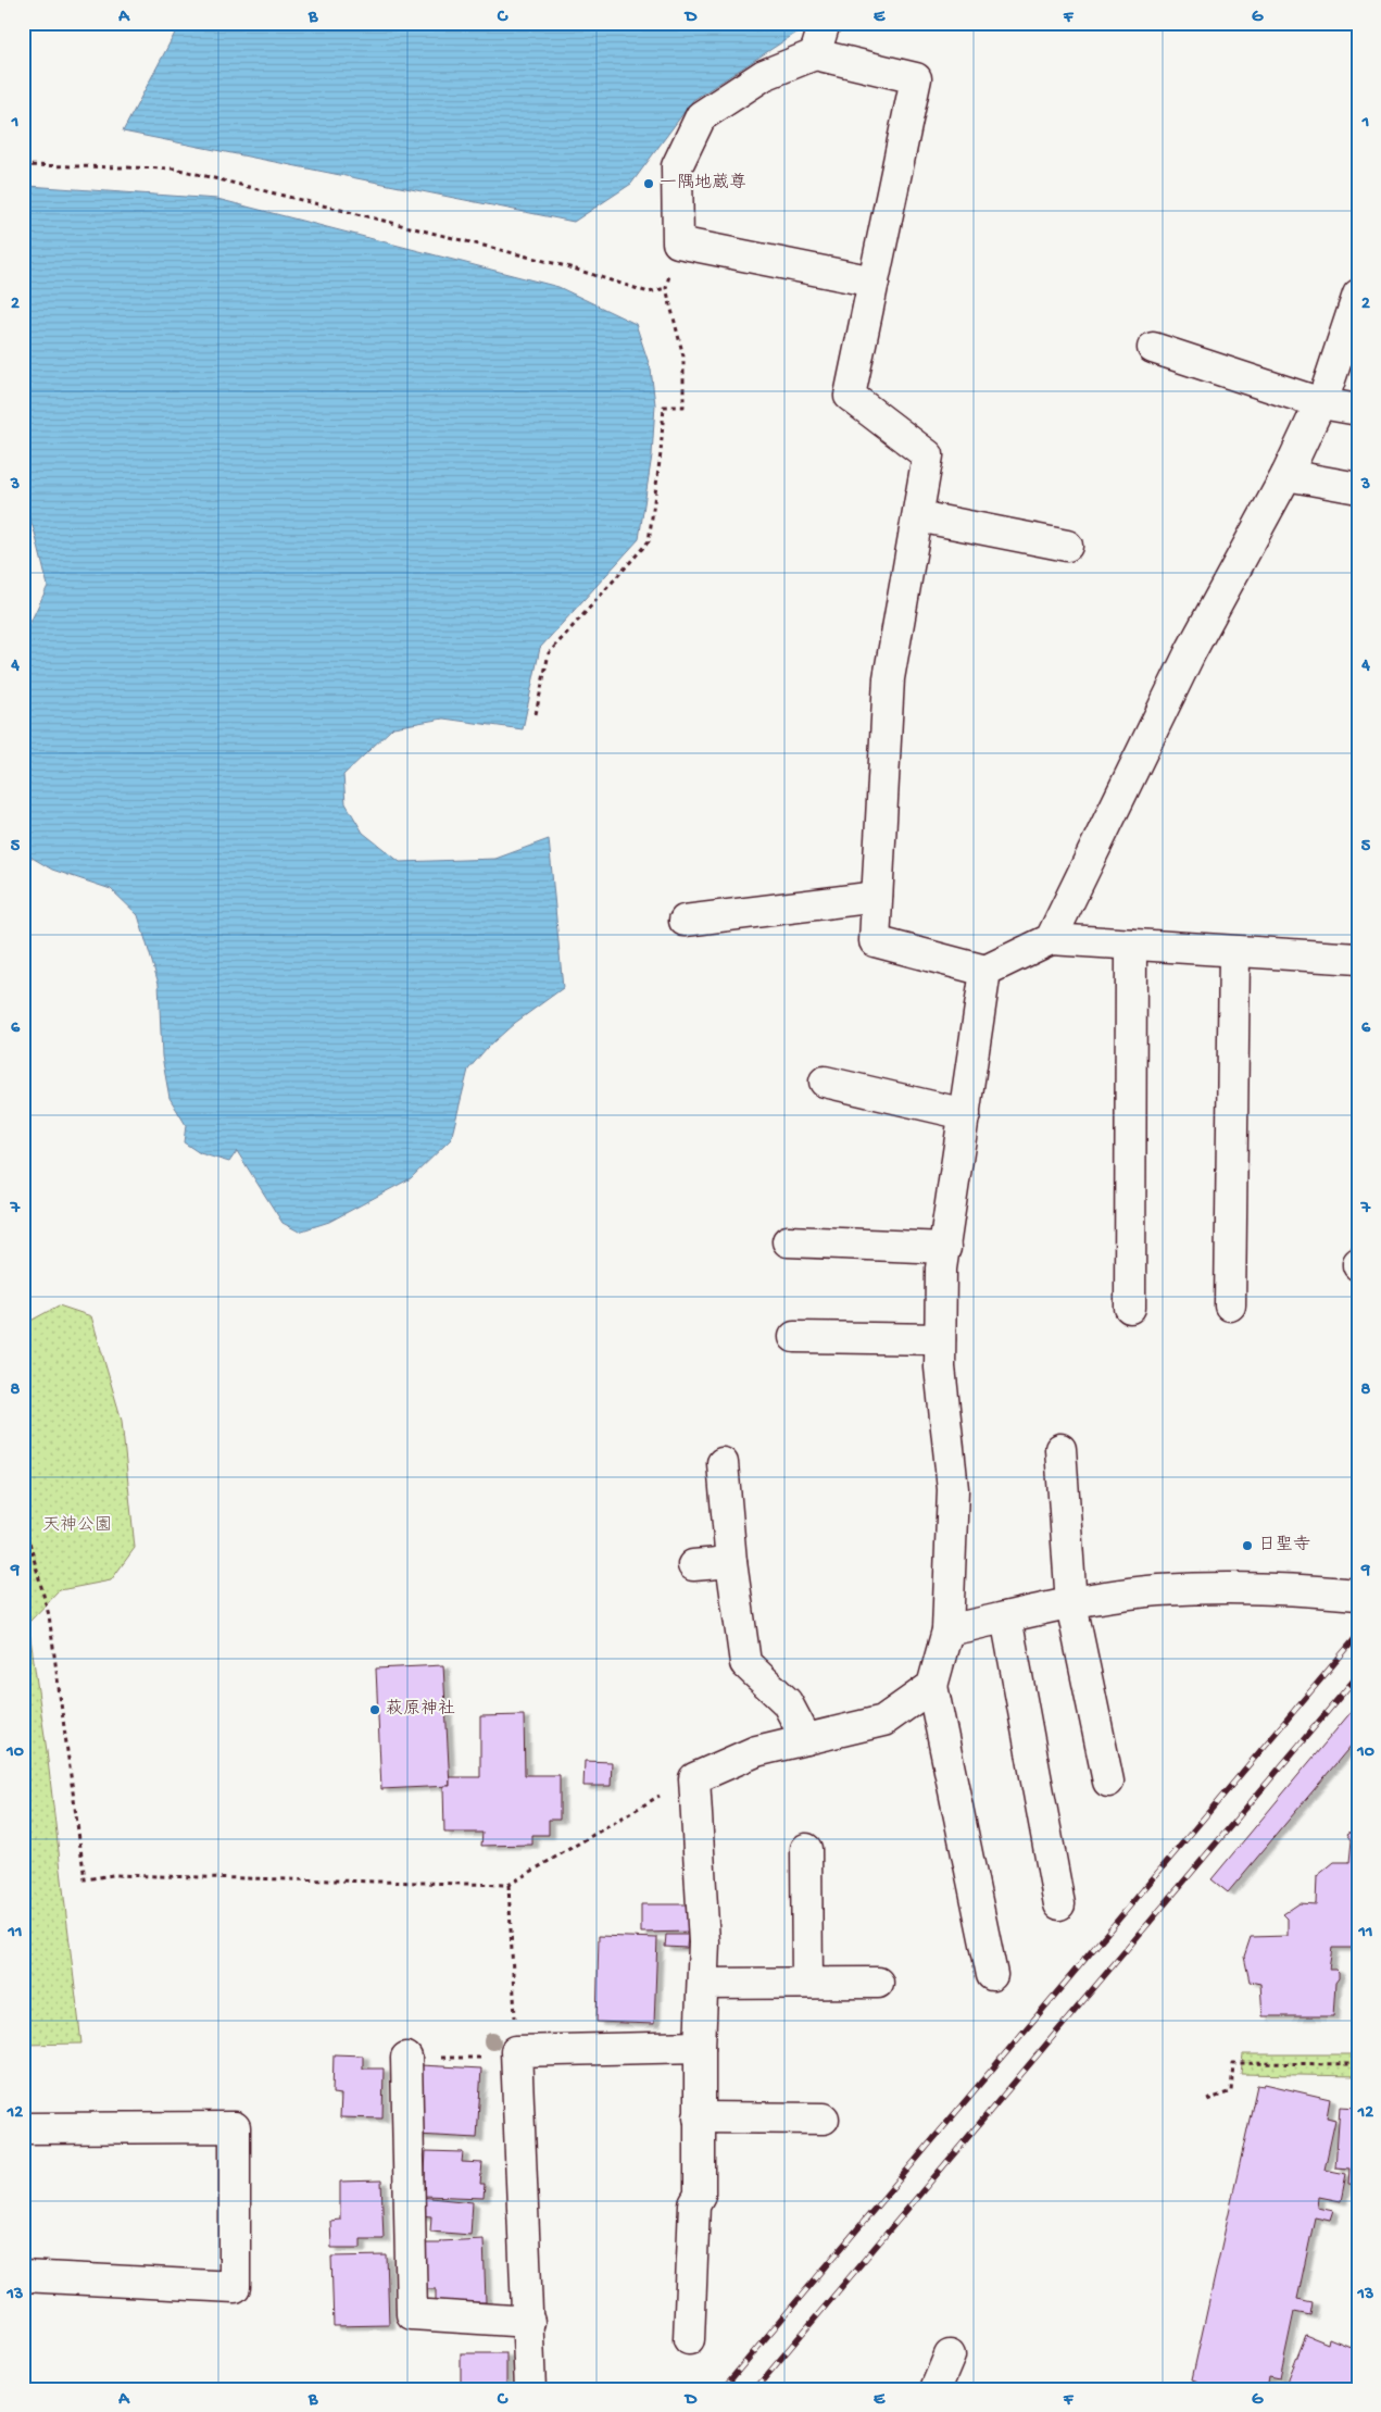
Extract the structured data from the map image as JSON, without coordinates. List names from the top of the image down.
{
  "parks": ["天神公園"],
  "places": ["一隅地蔵尊", "日聖寺", "萩原神社"],
  "grid": {
    "columns": [
      "A",
      "B",
      "C",
      "D",
      "E",
      "F",
      "G"
    ],
    "rows": [
      "1",
      "2",
      "3",
      "4",
      "5",
      "6",
      "7",
      "8",
      "9",
      "10",
      "11",
      "12",
      "13"
    ]
  }
}
